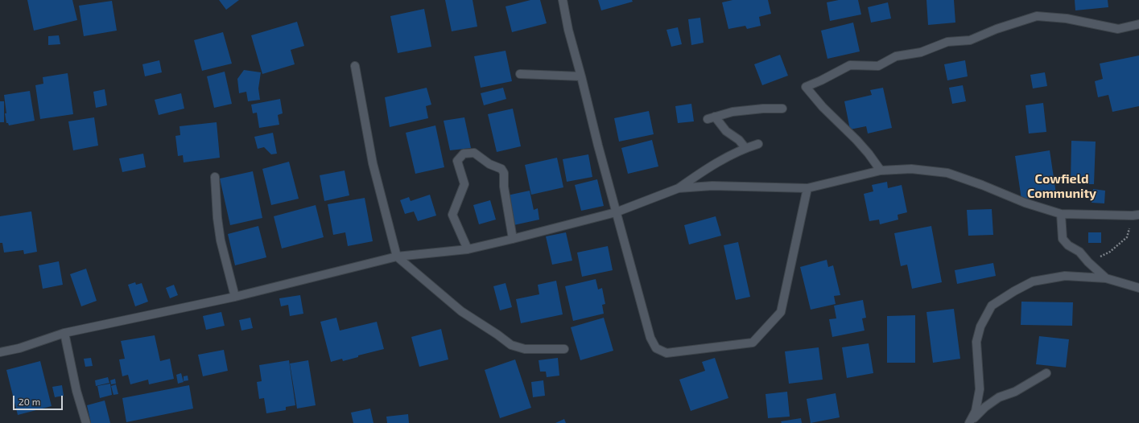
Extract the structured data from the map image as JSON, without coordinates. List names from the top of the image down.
{
  "districts": ["Cowfield Community"],
  "scale_bar": "20 m"
}
